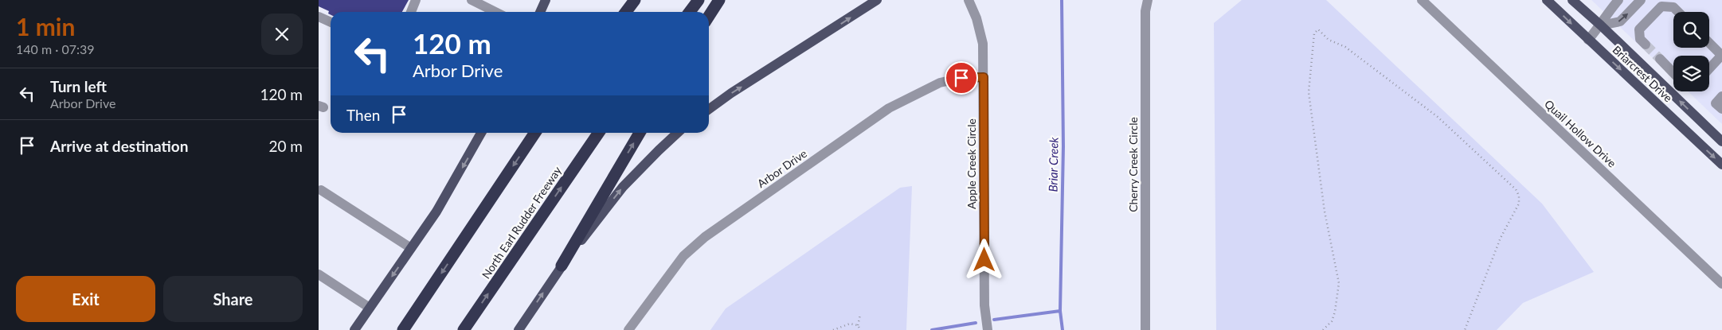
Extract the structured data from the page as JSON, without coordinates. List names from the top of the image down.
{
  "streets": {
    "highway": ["North Earl Rudder Freeway"],
    "main road": ["Briarcrest Drive"],
    "street": [
      "Quail Hollow Drive",
      "Apple Creek Circle",
      "Cherry Creek Circle",
      "Arbor Drive"
    ]
  },
  "crossings": [
    ["Apple Creek Circle", "Arbor Drive"]
  ],
  "water": ["Briar Creek"],
  "page": {
    "heading": ["1 min", "140 m · 07:39"],
    "turn": ["120 m", "Arbor Drive"],
    "list": [
      {
        "name": "Turn left",
        "note": "Arbor Drive",
        "value": "120 m"
      },
      {
        "name": "Arrive at destination",
        "value": "20 m"
      }
    ],
    "then": "Then",
    "buttons": ["Exit", "Share"]
  }
}
